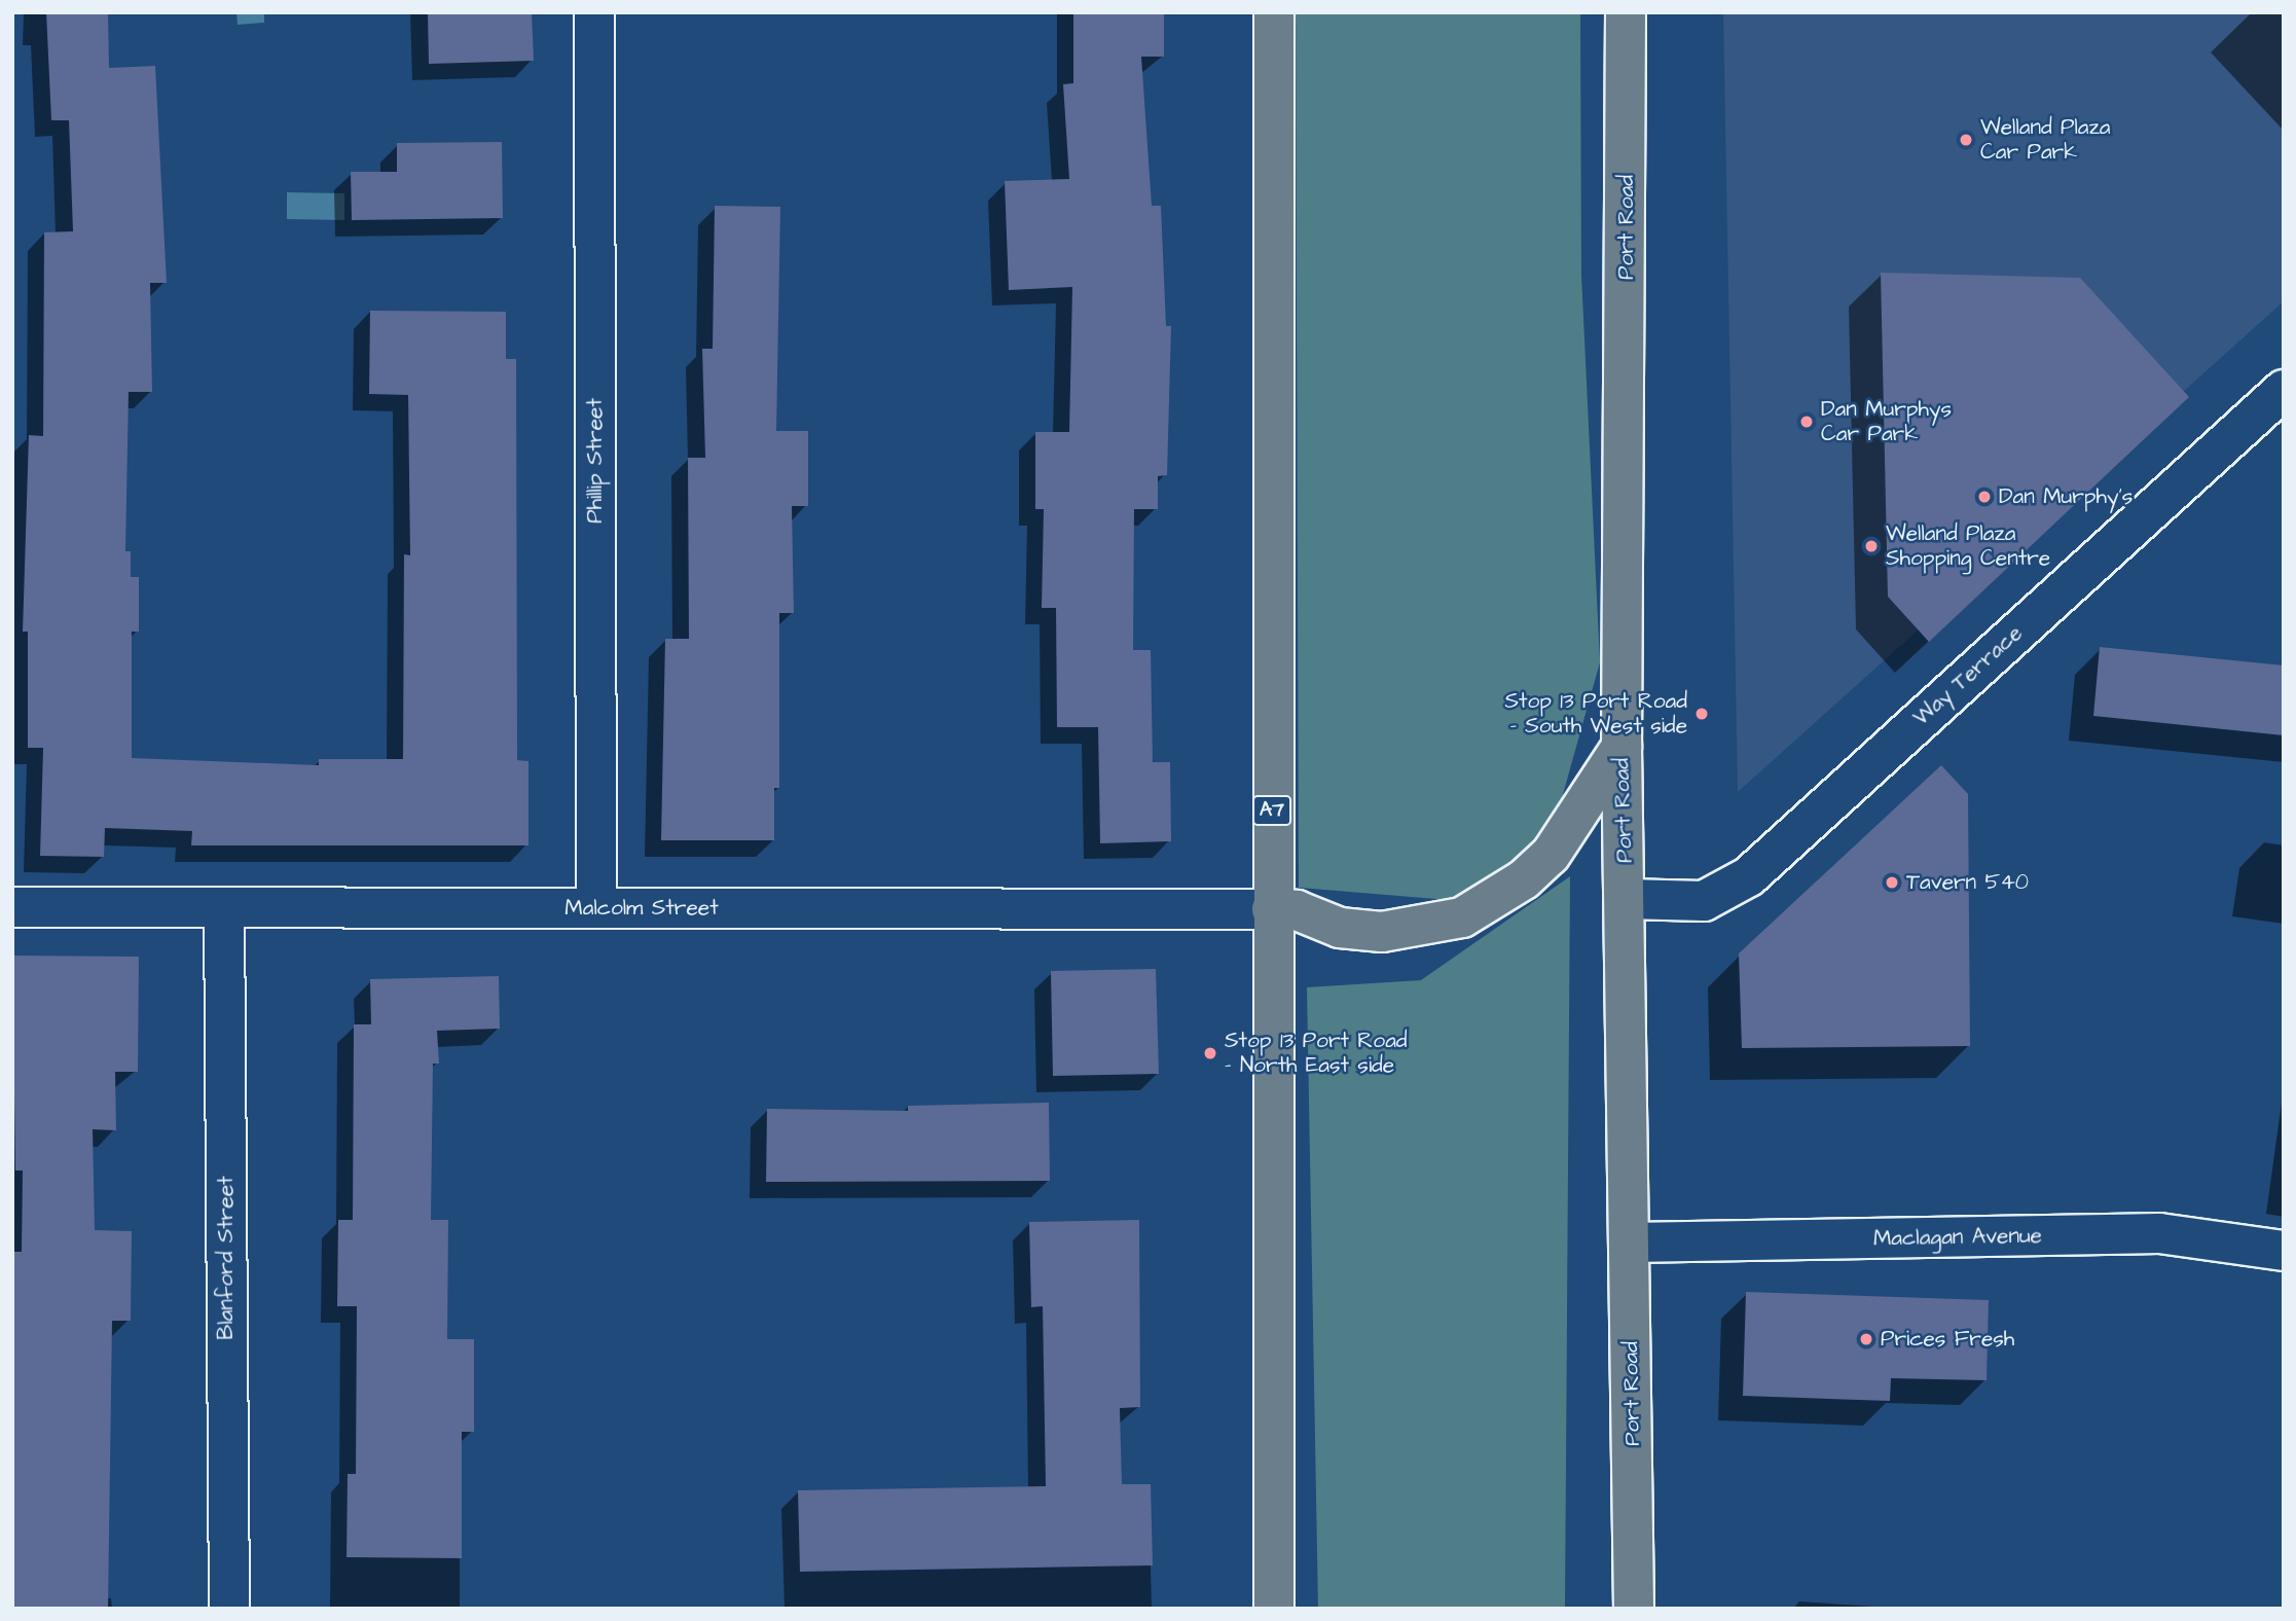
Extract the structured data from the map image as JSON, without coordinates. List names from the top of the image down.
{
  "streets": {
    "highway": ["Port Road", "A7"],
    "street": [
      "Phillip Street",
      "Way Terrace",
      "Malcolm Street",
      "Maclagan Avenue",
      "Blanford Street"
    ]
  },
  "crossings": [
    ["Port Road", "Way Terrace"],
    ["Port Road", "Maclagan Avenue"],
    ["Phillip Street", "Malcolm Street"],
    ["A7", "Malcolm Street"],
    ["Malcolm Street", "Blanford Street"]
  ],
  "places": [
    "Welland Plaza Car Park",
    "Dan Murphys Car Park",
    "Dan Murphy's",
    "Welland Plaza Shopping Centre",
    "Stop 13 Port Road - South West side",
    "Tavern 540",
    "Stop 13 Port Road - North East side",
    "Prices Fresh"
  ]
}
